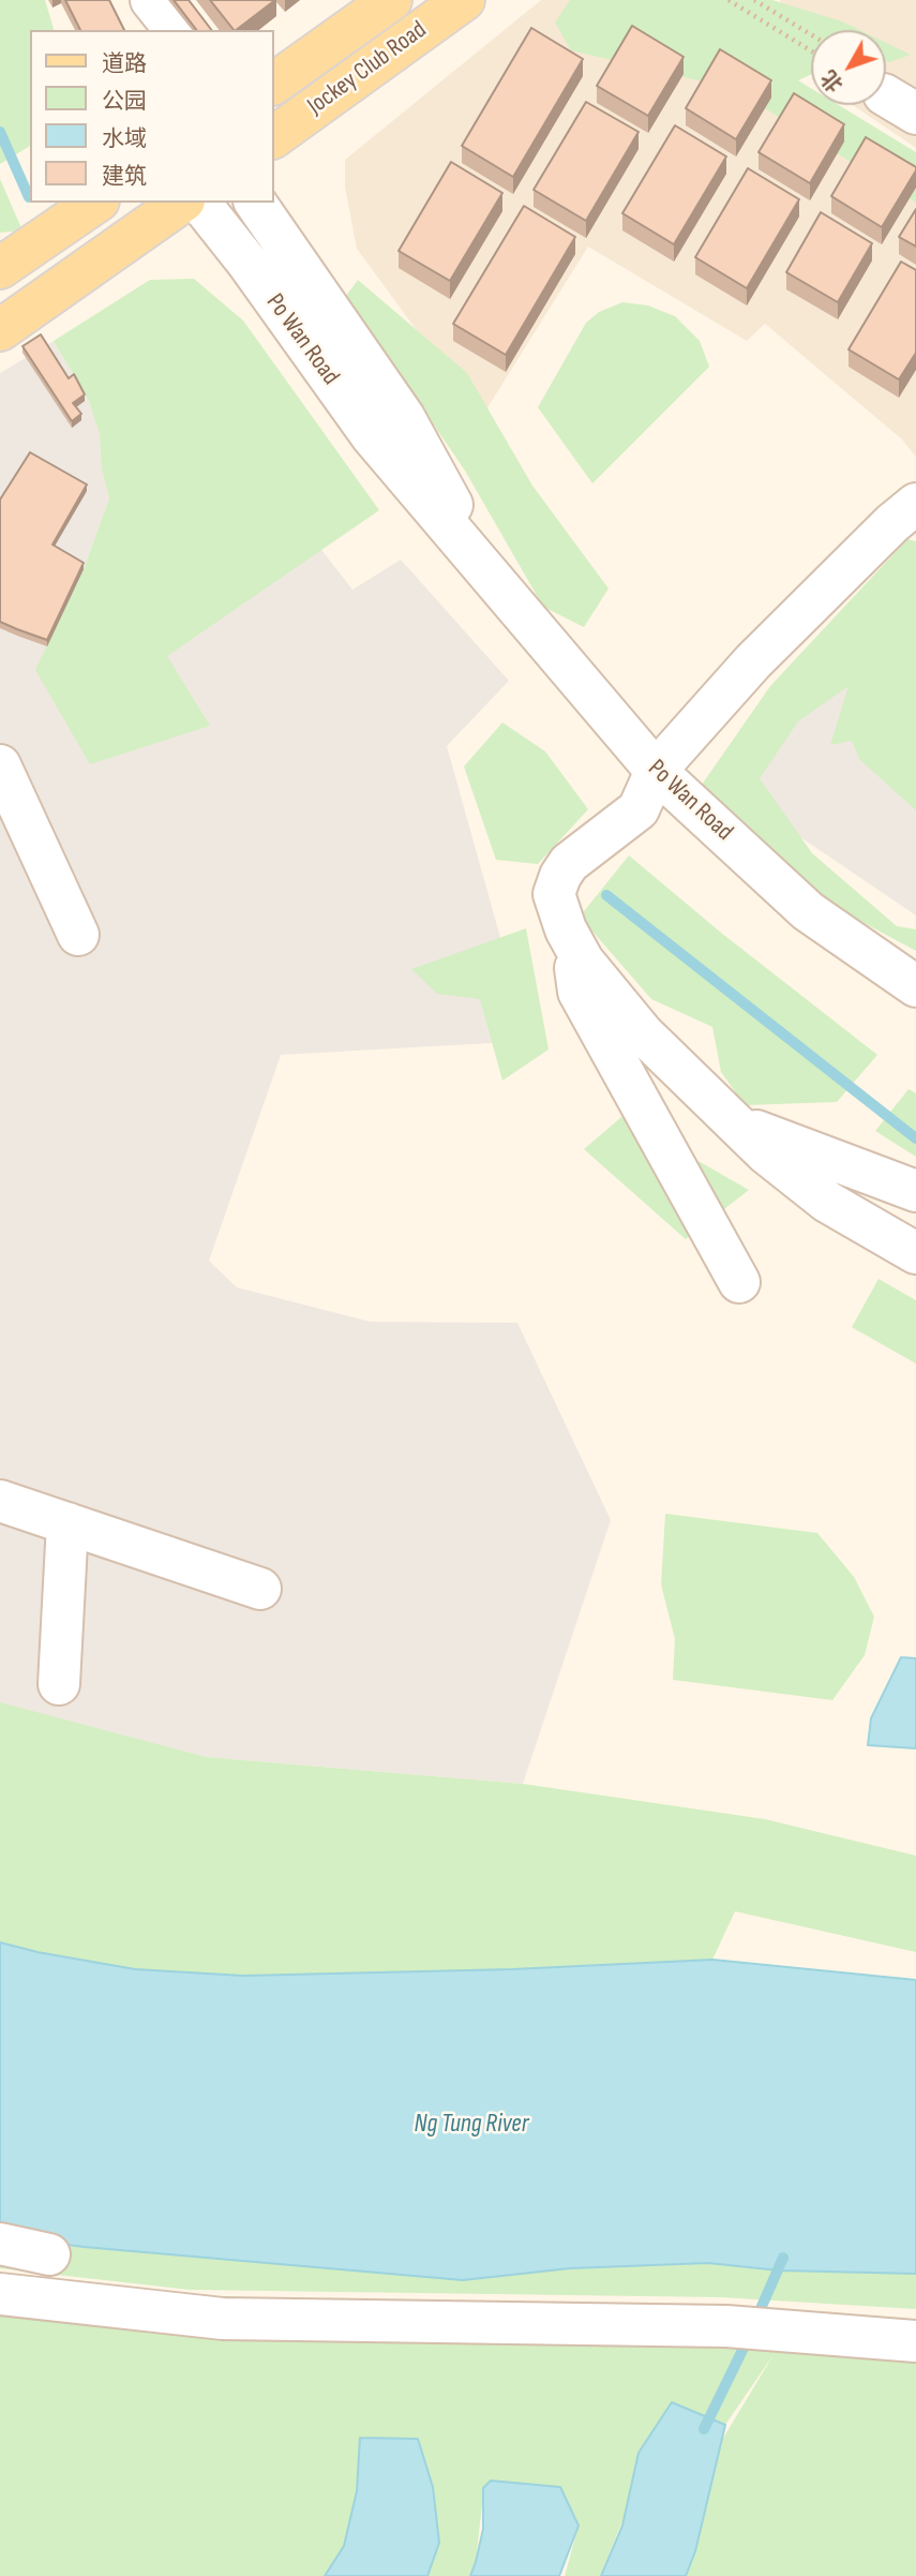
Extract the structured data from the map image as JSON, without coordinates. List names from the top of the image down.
{
  "streets": {
    "main road": ["Jockey Club Road"],
    "street": ["Po Wan Road"]
  },
  "water": ["Ng Tung River"],
  "legend": [
    "道路",
    "公园",
    "水域",
    "建筑"
  ],
  "north": "bottom left"
}
